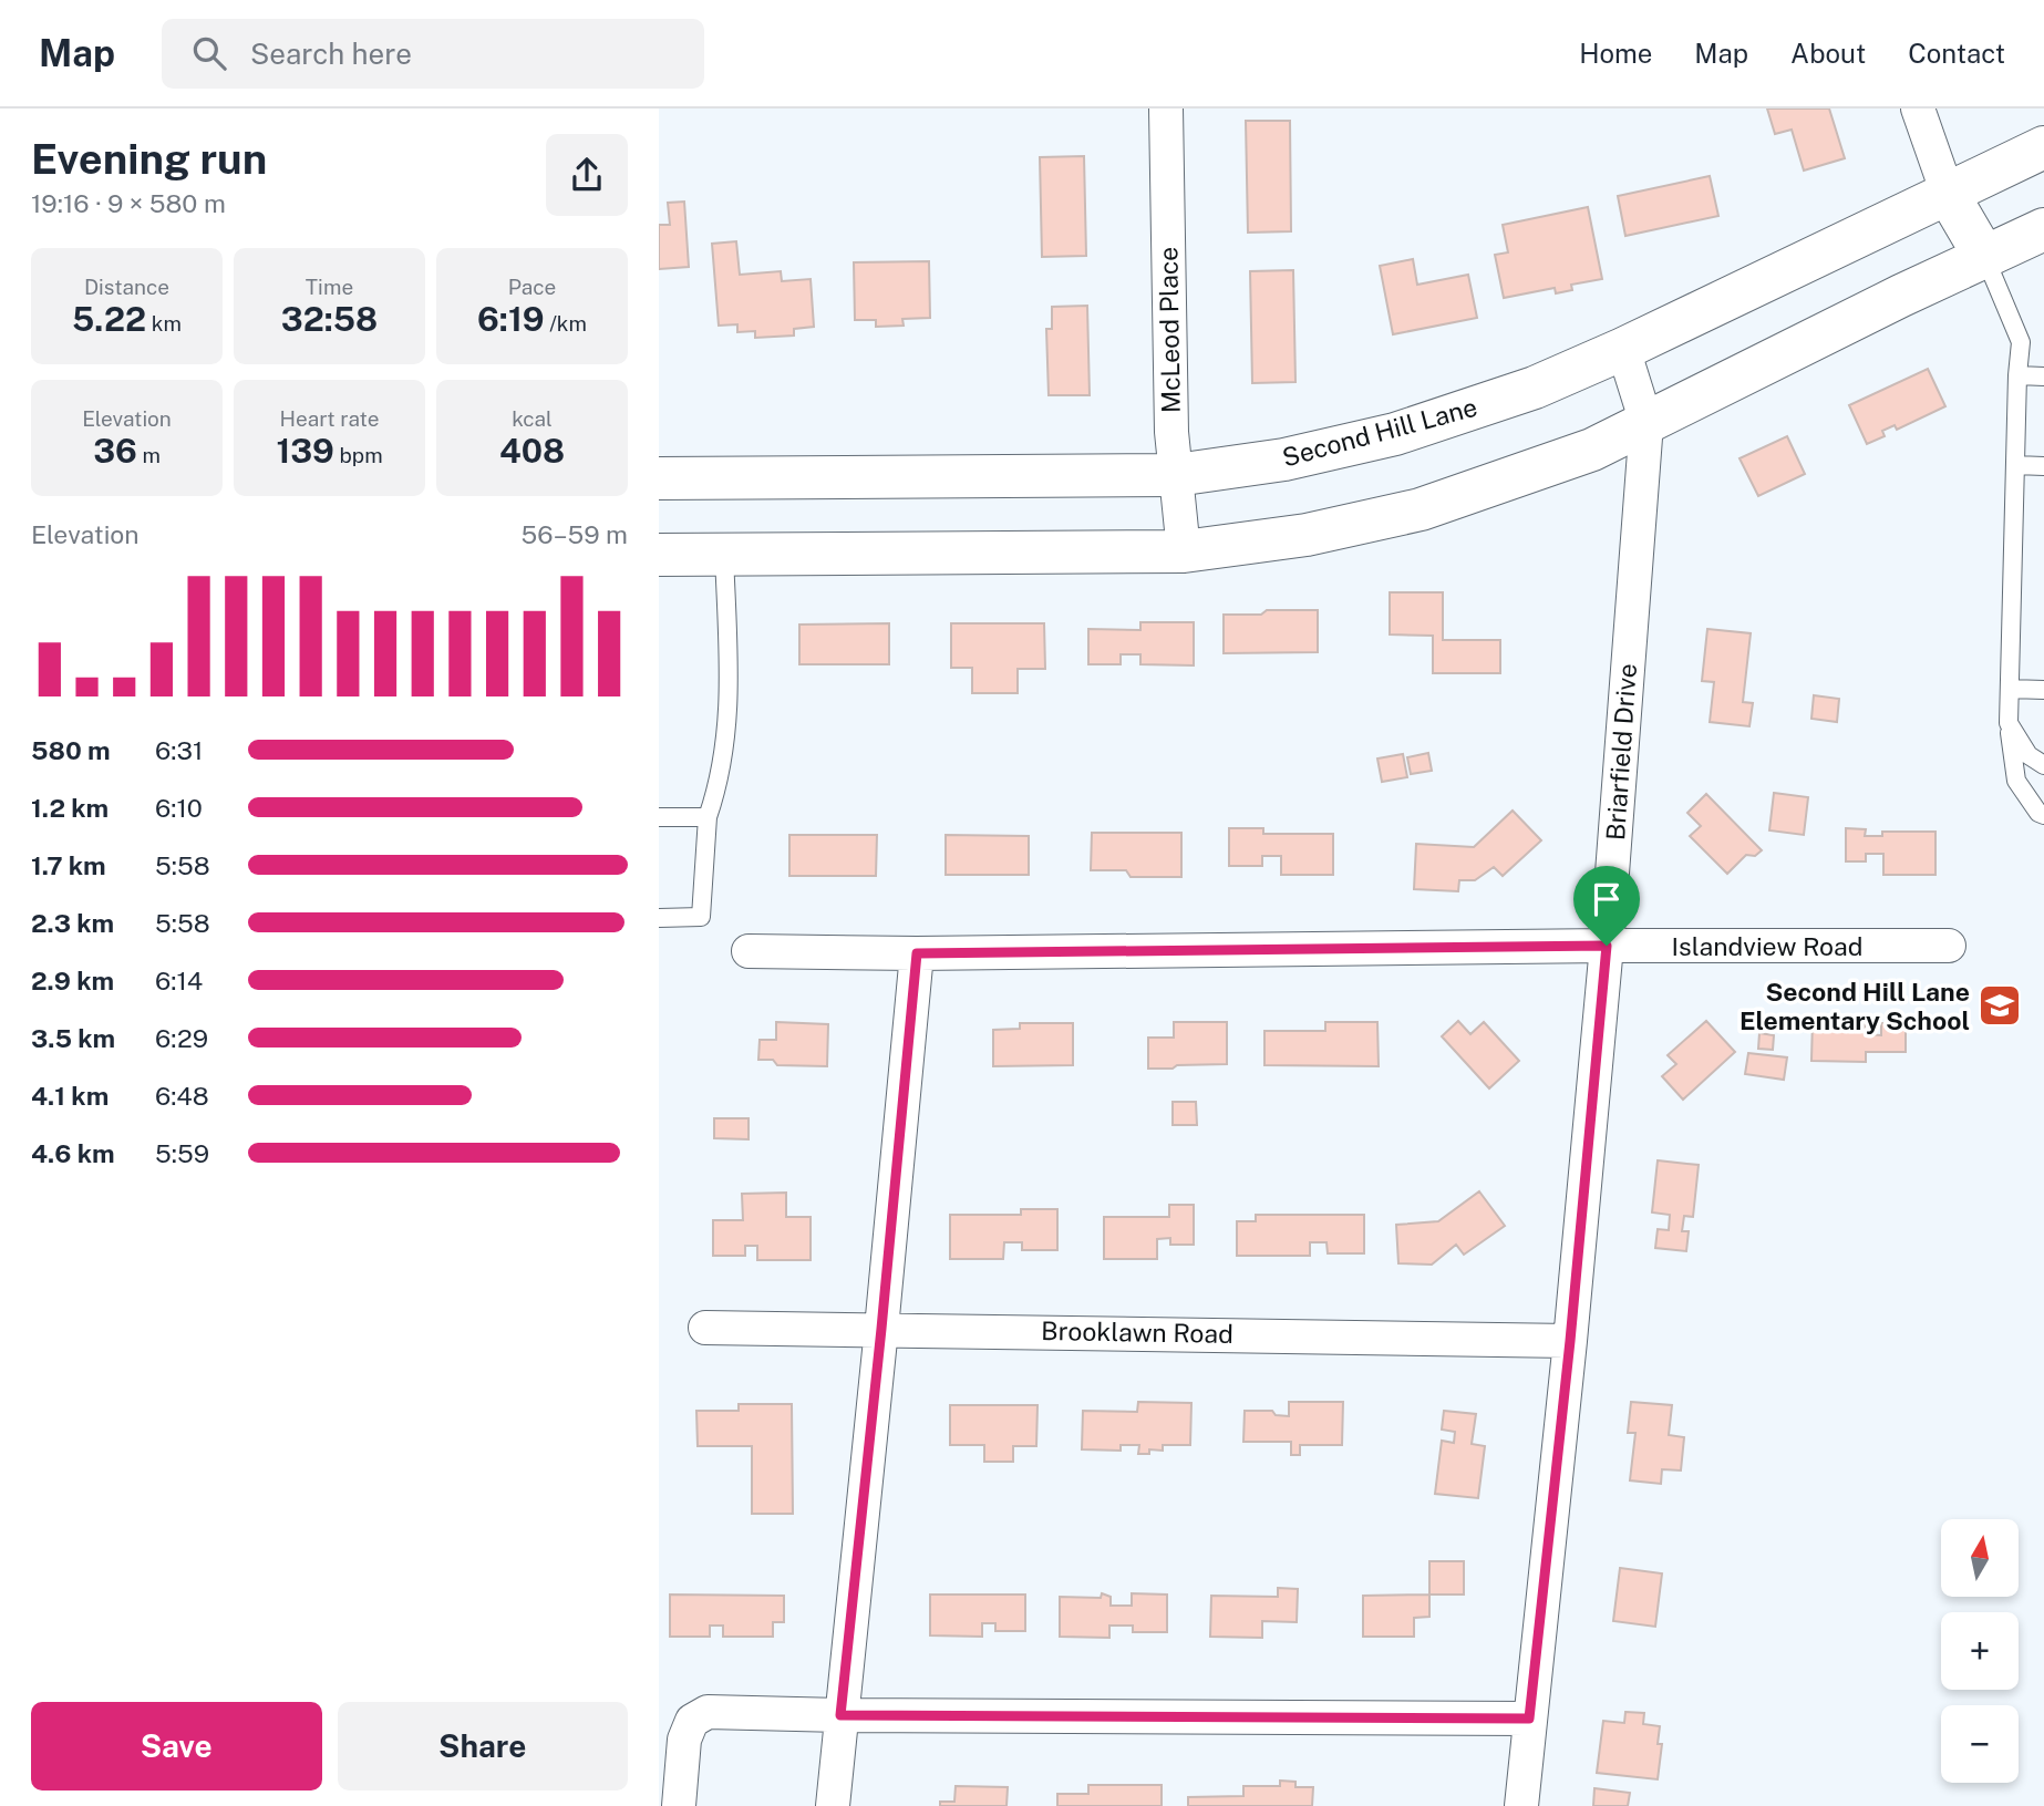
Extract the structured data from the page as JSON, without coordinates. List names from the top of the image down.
{
  "streets": {
    "street": [
      "McLeod Place",
      "Second Hill Lane",
      "Briarfield Drive",
      "Islandview Road",
      "Brooklawn Road"
    ]
  },
  "crossings": [
    ["McLeod Place", "Second Hill Lane"],
    ["Second Hill Lane", "Briarfield Drive"],
    ["Briarfield Drive", "Islandview Road"],
    ["Briarfield Drive", "Brooklawn Road"]
  ],
  "places": {
    "school or university": ["Second Hill Lane Elementary School"]
  },
  "north": "top",
  "page": {
    "header": "Map",
    "search": "Search here",
    "nav": [
      "Home",
      "Map",
      "About",
      "Contact"
    ],
    "heading": ["Evening run", "19:16 · 9 × 580 m"],
    "stats": [
      ["Distance", "5.22 km"],
      ["Time", "32:58"],
      ["Pace", "6:19 /km"],
      ["Elevation", "36 m"],
      ["Heart rate", "139 bpm"],
      ["kcal", "408"]
    ],
    "chart": ["Elevation", "56–59 m"],
    "list": [
      {
        "name": "580 m",
        "note": "6:31"
      },
      {
        "name": "1.2 km",
        "note": "6:10"
      },
      {
        "name": "1.7 km",
        "note": "5:58"
      },
      {
        "name": "2.3 km",
        "note": "5:58"
      },
      {
        "name": "2.9 km",
        "note": "6:14"
      },
      {
        "name": "3.5 km",
        "note": "6:29"
      },
      {
        "name": "4.1 km",
        "note": "6:48"
      },
      {
        "name": "4.6 km",
        "note": "5:59"
      }
    ],
    "map_buttons": ["+", "−"],
    "buttons": ["Save", "Share"]
  }
}
